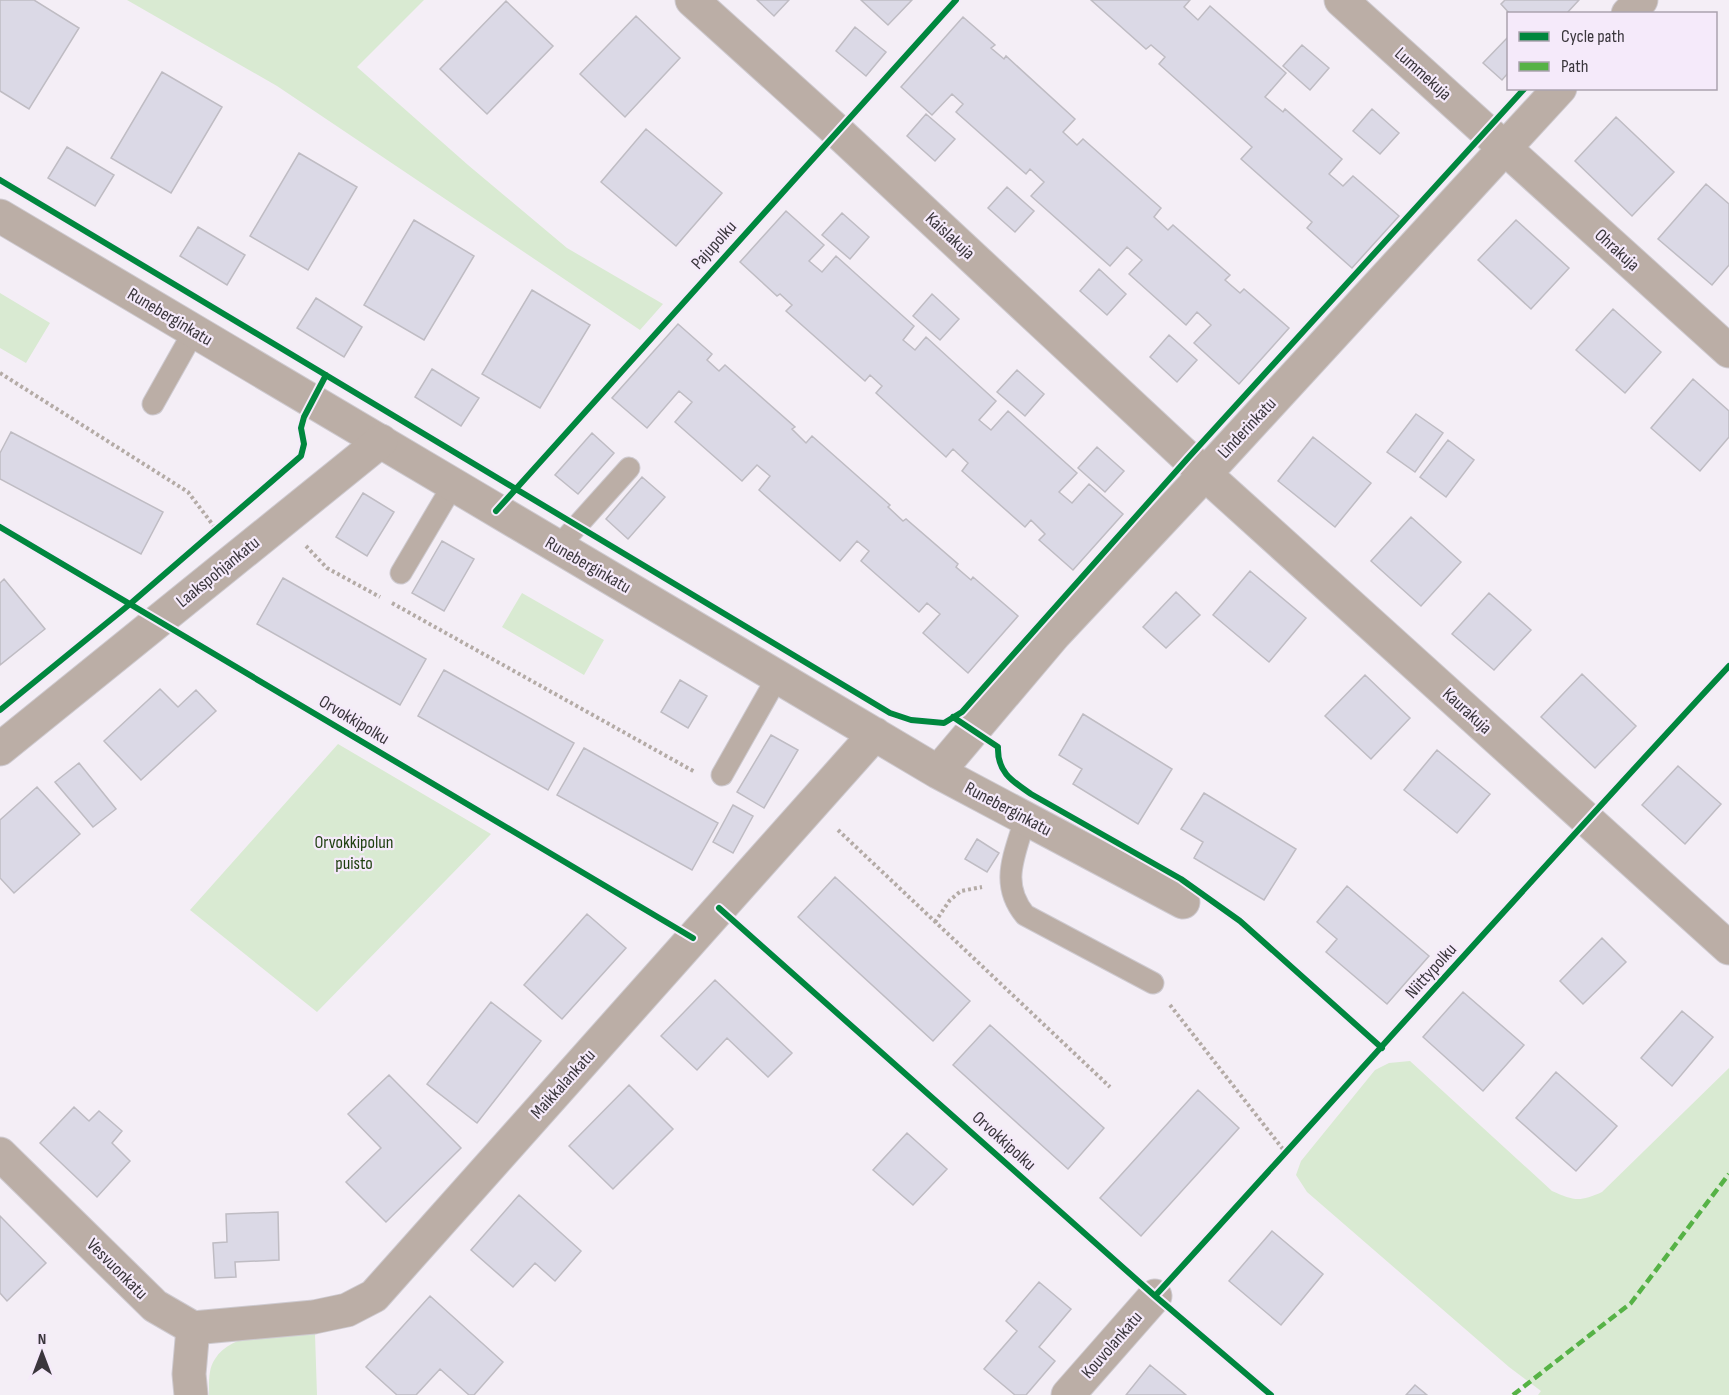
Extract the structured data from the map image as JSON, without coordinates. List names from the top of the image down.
{
  "streets": {
    "street": [
      "Lummekuja",
      "Kaislakuja",
      "Ohrakuja",
      "Runeberginkatu",
      "Linderinkatu",
      "Laakspohjankatu",
      "Kaurakuja",
      "Maikkalankatu",
      "Vesvuonkatu",
      "Kouvolankatu"
    ],
    "cycle path": ["Pajupolku", "Orvokkipolku", "Niittypolku"]
  },
  "crossings": [
    ["Lummekuja", "Ohrakuja"],
    ["Lummekuja", "Linderinkatu"],
    ["Kaislakuja", "Linderinkatu"],
    ["Kaislakuja", "Kaurakuja"],
    ["Ohrakuja", "Linderinkatu"],
    ["Runeberginkatu", "Linderinkatu"],
    ["Runeberginkatu", "Laakspohjankatu"],
    ["Runeberginkatu", "Maikkalankatu"],
    ["Linderinkatu", "Kaurakuja"],
    ["Maikkalankatu", "Vesvuonkatu"]
  ],
  "parks": ["Orvokkipolun puisto"],
  "legend": ["Cycle path", "Path"],
  "north": "top"
}
